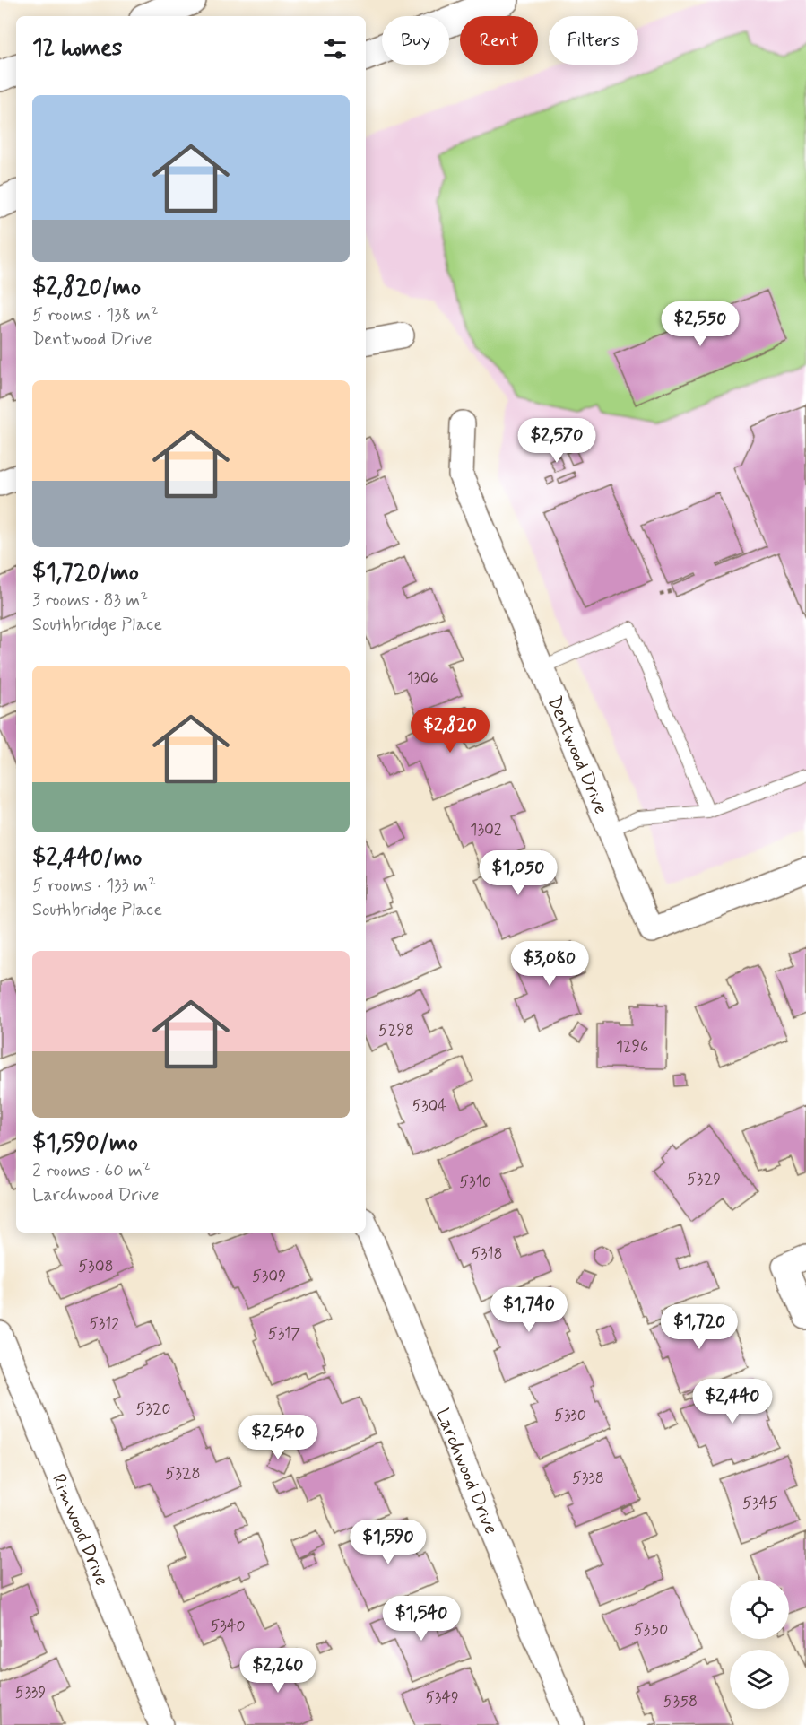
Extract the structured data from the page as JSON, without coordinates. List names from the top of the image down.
{
  "streets": {
    "street": ["Dentwood Drive", "Larchwood Drive", "Rimwood Drive"]
  },
  "house_numbers": [
    "1306",
    "1302",
    "5298",
    "1296",
    "5304",
    "5329",
    "5310",
    "5318",
    "5308",
    "5309",
    "5312",
    "5317",
    "5320",
    "5330",
    "5328",
    "5338",
    "5345",
    "5340",
    "5350",
    "5339",
    "5349",
    "5358"
  ],
  "page": {
    "chip": ["Buy", "Rent", "Filters"],
    "heading": "12 homes",
    "list": [
      {
        "name": "$2,820/mo",
        "note": "5 rooms · 138 m² · Dentwood Drive"
      },
      {
        "name": "$1,720/mo",
        "note": "3 rooms · 83 m² · Southbridge Place"
      },
      {
        "name": "$2,440/mo",
        "note": "5 rooms · 133 m² · Southbridge Place"
      },
      {
        "name": "$1,590/mo",
        "note": "2 rooms · 60 m² · Larchwood Drive"
      }
    ],
    "price": [
      "$2,550",
      "$2,570",
      "$2,820",
      "$1,050",
      "$3,080",
      "$1,740",
      "$1,720",
      "$2,440",
      "$2,540",
      "$1,590",
      "$1,540",
      "$2,260"
    ]
  }
}
